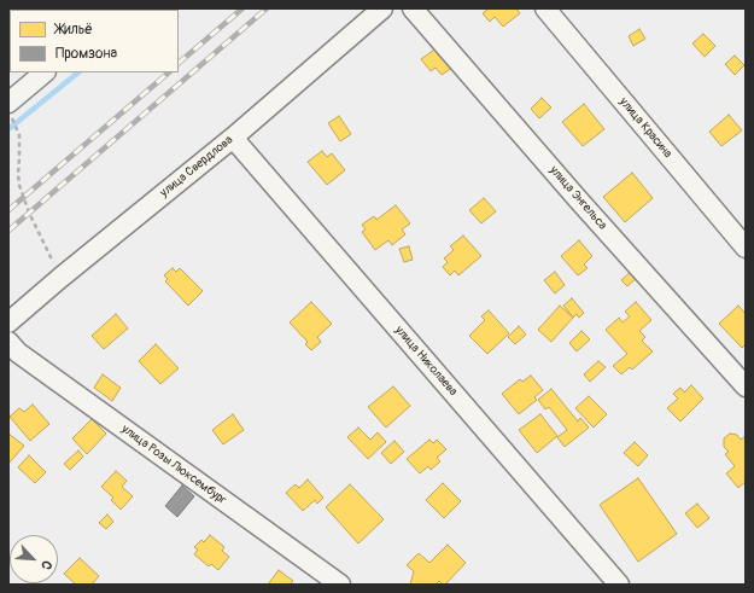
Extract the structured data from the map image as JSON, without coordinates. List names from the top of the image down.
{
  "streets": {
    "street": [
      "улица Красина",
      "улица Свердлова",
      "улица Энгельса",
      "улица Николаева",
      "улица Розы Люксембург"
    ]
  },
  "crossings": [
    ["улица Свердлова", "улица Николаева"]
  ],
  "legend": ["Жильё", "Промзона"],
  "north": "bottom right"
}
